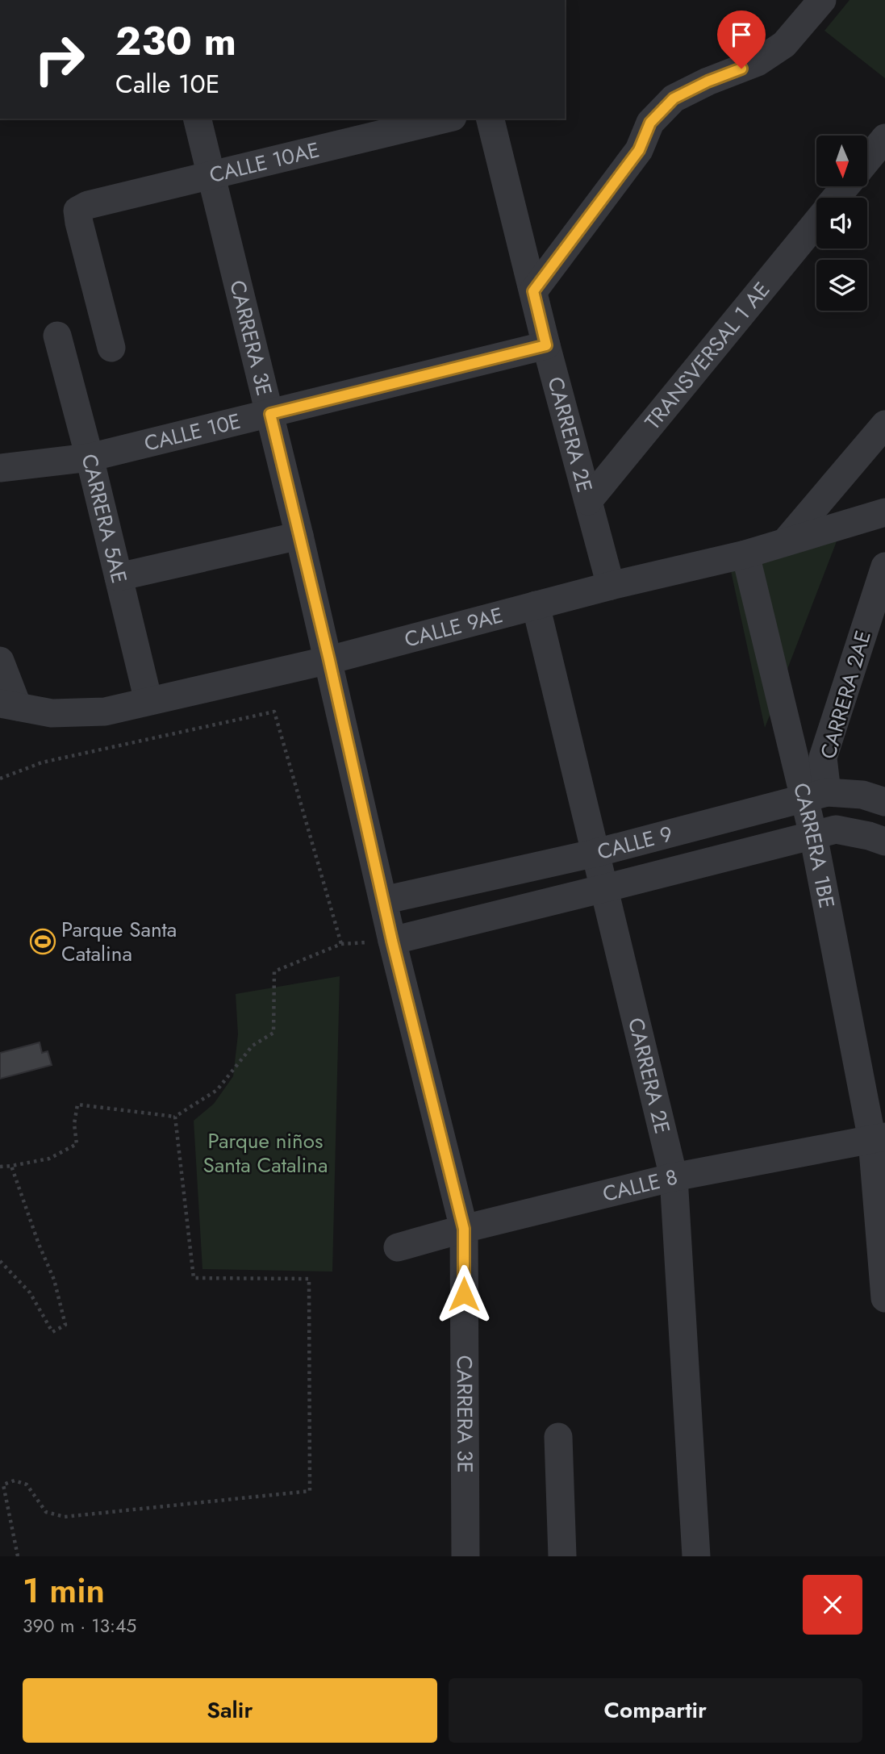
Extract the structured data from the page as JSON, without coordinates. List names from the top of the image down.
{
  "streets": {
    "street": [
      "CALLE 10AE",
      "CARRERA 3E",
      "TRANSVERSAL 1 AE",
      "CALLE 10E",
      "CARRERA 2E",
      "CARRERA 5AE",
      "CALLE 9AE",
      "CARRERA 2AE",
      "CALLE 9",
      "CARRERA 1BE",
      "CALLE 8"
    ]
  },
  "crossings": [
    ["CALLE 10AE", "CARRERA 3E"],
    ["CARRERA 3E", "CALLE 10E"],
    ["CARRERA 3E", "CALLE 9AE"],
    ["CARRERA 3E", "CALLE 9"],
    ["CARRERA 3E", "CALLE 8"],
    ["TRANSVERSAL 1 AE", "CARRERA 2E"],
    ["CALLE 10E", "CARRERA 2E"],
    ["CALLE 10E", "CARRERA 5AE"],
    ["CARRERA 2E", "CALLE 9AE"],
    ["CARRERA 2E", "CALLE 9"],
    ["CARRERA 2E", "CALLE 8"],
    ["CARRERA 5AE", "CALLE 9AE"],
    ["CALLE 9AE", "CARRERA 1BE"],
    ["CARRERA 2AE", "CALLE 9"],
    ["CARRERA 2AE", "CARRERA 1BE"],
    ["CALLE 9", "CARRERA 1BE"],
    ["CARRERA 1BE", "CALLE 8"]
  ],
  "parks": ["Parque niños Santa Catalina"],
  "places": {
    "sports": ["Parque Santa Catalina"]
  },
  "north": "bottom",
  "page": {
    "turn": ["230 m", "Calle 10E"],
    "heading": ["1 min", "390 m · 13:45"],
    "buttons": ["Salir", "Compartir"]
  }
}
